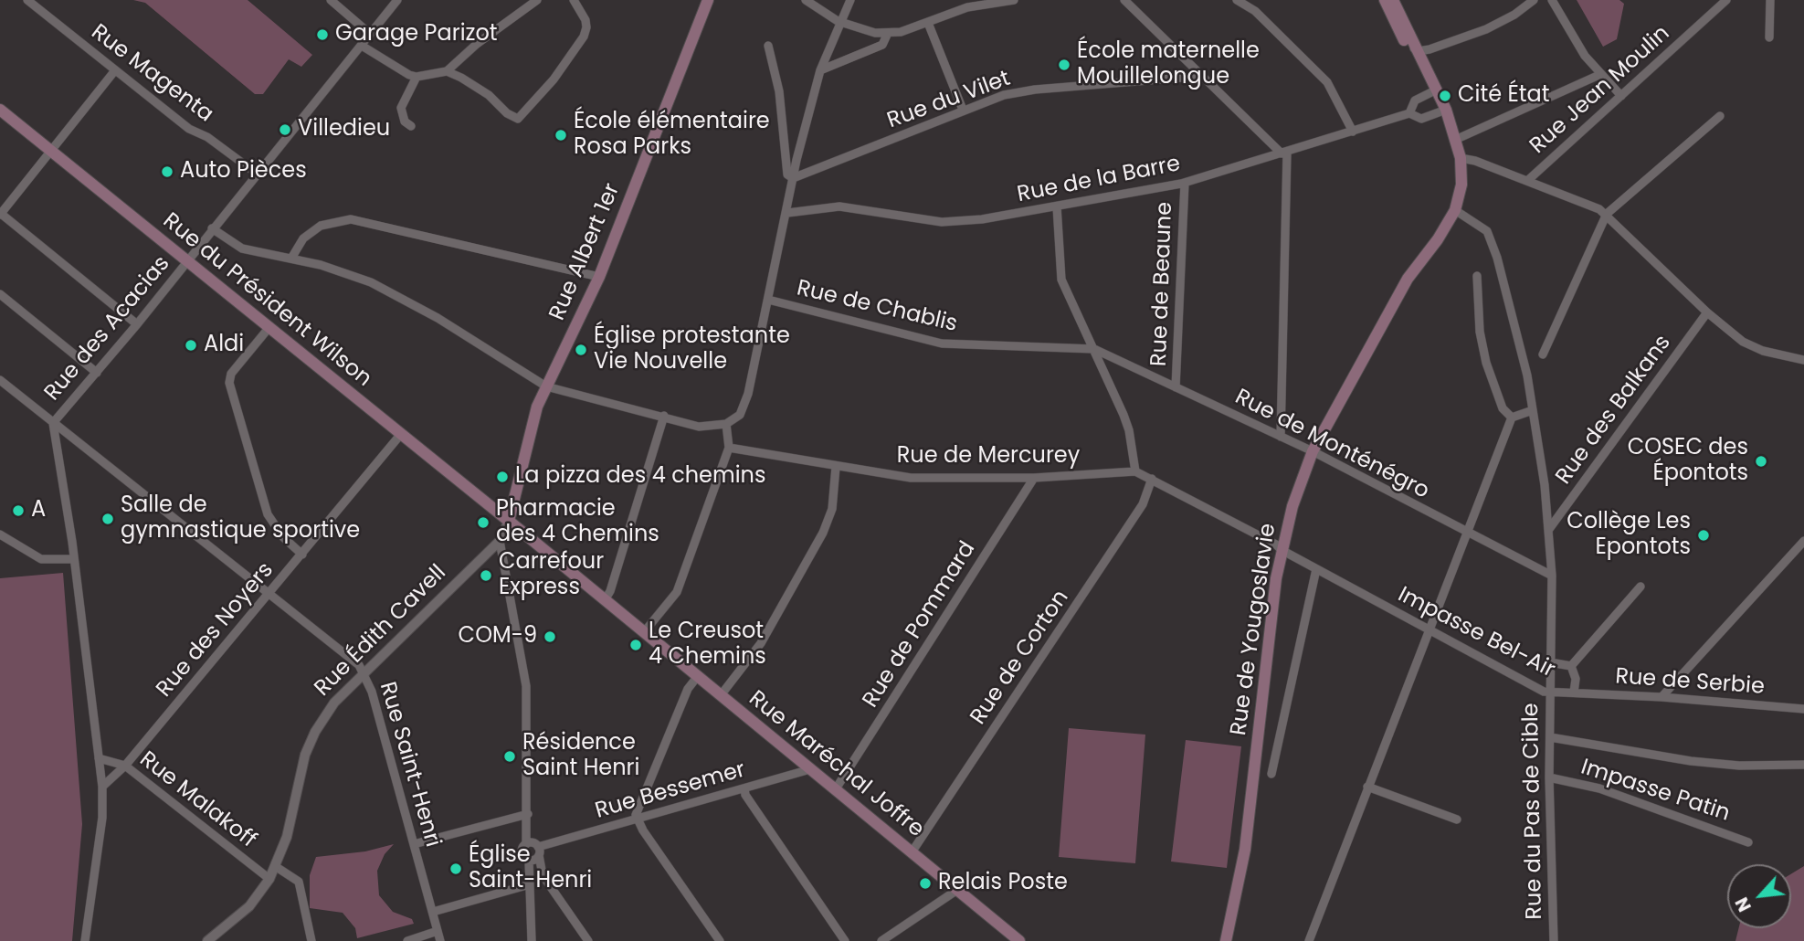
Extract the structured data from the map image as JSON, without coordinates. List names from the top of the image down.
{
  "streets": {
    "main road": [
      "Rue Albert 1er",
      "Rue du Président Wilson",
      "Rue de Yougoslavie",
      "Rue Maréchal Joffre"
    ],
    "street": [
      "Rue Magenta",
      "Rue Jean Moulin",
      "Rue du Vilet",
      "Rue de la Barre",
      "Rue de Beaune",
      "Rue de Chablis",
      "Rue des Acacias",
      "Rue des Balkans",
      "Rue de Monténégro",
      "Rue de Mercurey",
      "Rue de Pommard",
      "Rue des Noyers",
      "Rue Édith Cavell",
      "Impasse Bel-Air",
      "Rue de Corton",
      "Rue de Serbie",
      "Rue Saint-Henri",
      "Rue Bessemer",
      "Impasse Patin",
      "Rue Malakoff",
      "Rue du Pas de Cible"
    ]
  },
  "crossings": [
    ["Rue Magenta", "Rue des Acacias"],
    ["Rue de la Barre", "Rue de Beaune"],
    ["Rue de la Barre", "Rue de Yougoslavie"],
    ["Rue Albert 1er", "Rue du Président Wilson"],
    ["Rue Albert 1er", "Rue Édith Cavell"],
    ["Rue Albert 1er", "Rue Maréchal Joffre"],
    ["Rue de Beaune", "Rue de Monténégro"],
    ["Rue du Président Wilson", "Rue des Acacias"],
    ["Rue du Président Wilson", "Rue des Noyers"],
    ["Rue du Président Wilson", "Rue Édith Cavell"],
    ["Rue du Président Wilson", "Rue Maréchal Joffre"],
    ["Rue de Chablis", "Rue de Monténégro"],
    ["Rue des Acacias", "Rue des Noyers"],
    ["Rue des Acacias", "Rue Malakoff"],
    ["Rue des Balkans", "Rue du Pas de Cible"],
    ["Rue de Monténégro", "Rue de Yougoslavie"],
    ["Rue de Monténégro", "Rue du Pas de Cible"],
    ["Rue de Mercurey", "Rue de Pommard"],
    ["Rue de Pommard", "Rue Maréchal Joffre"],
    ["Rue de Yougoslavie", "Impasse Bel-Air"],
    ["Rue de Yougoslavie", "Rue du Pas de Cible"],
    ["Rue des Noyers", "Rue Malakoff"],
    ["Rue Édith Cavell", "Rue Saint-Henri"],
    ["Rue Édith Cavell", "Rue Maréchal Joffre"],
    ["Rue Édith Cavell", "Rue Malakoff"],
    ["Impasse Bel-Air", "Rue de Serbie"],
    ["Impasse Bel-Air", "Rue du Pas de Cible"],
    ["Rue de Corton", "Rue Maréchal Joffre"],
    ["Rue Maréchal Joffre", "Rue Bessemer"],
    ["Impasse Patin", "Rue du Pas de Cible"]
  ],
  "places": [
    "Garage Parizot",
    "École maternelle Mouillelongue",
    "Cité État",
    "Villedieu",
    "École élémentaire Rosa Parks",
    "Auto Pièces",
    "Aldi",
    "Église protestante Vie Nouvelle",
    "COSEC des Épontots",
    "La pizza des 4 chemins",
    "A",
    "Salle de gymnastique sportive",
    "Pharmacie des 4 Chemins",
    "Collège Les Epontots",
    "Carrefour Express",
    "COM-9",
    "Le Creusot 4 Chemins",
    "Résidence Saint Henri",
    "Église Saint-Henri",
    "Relais Poste"
  ],
  "north": "bottom left"
}
